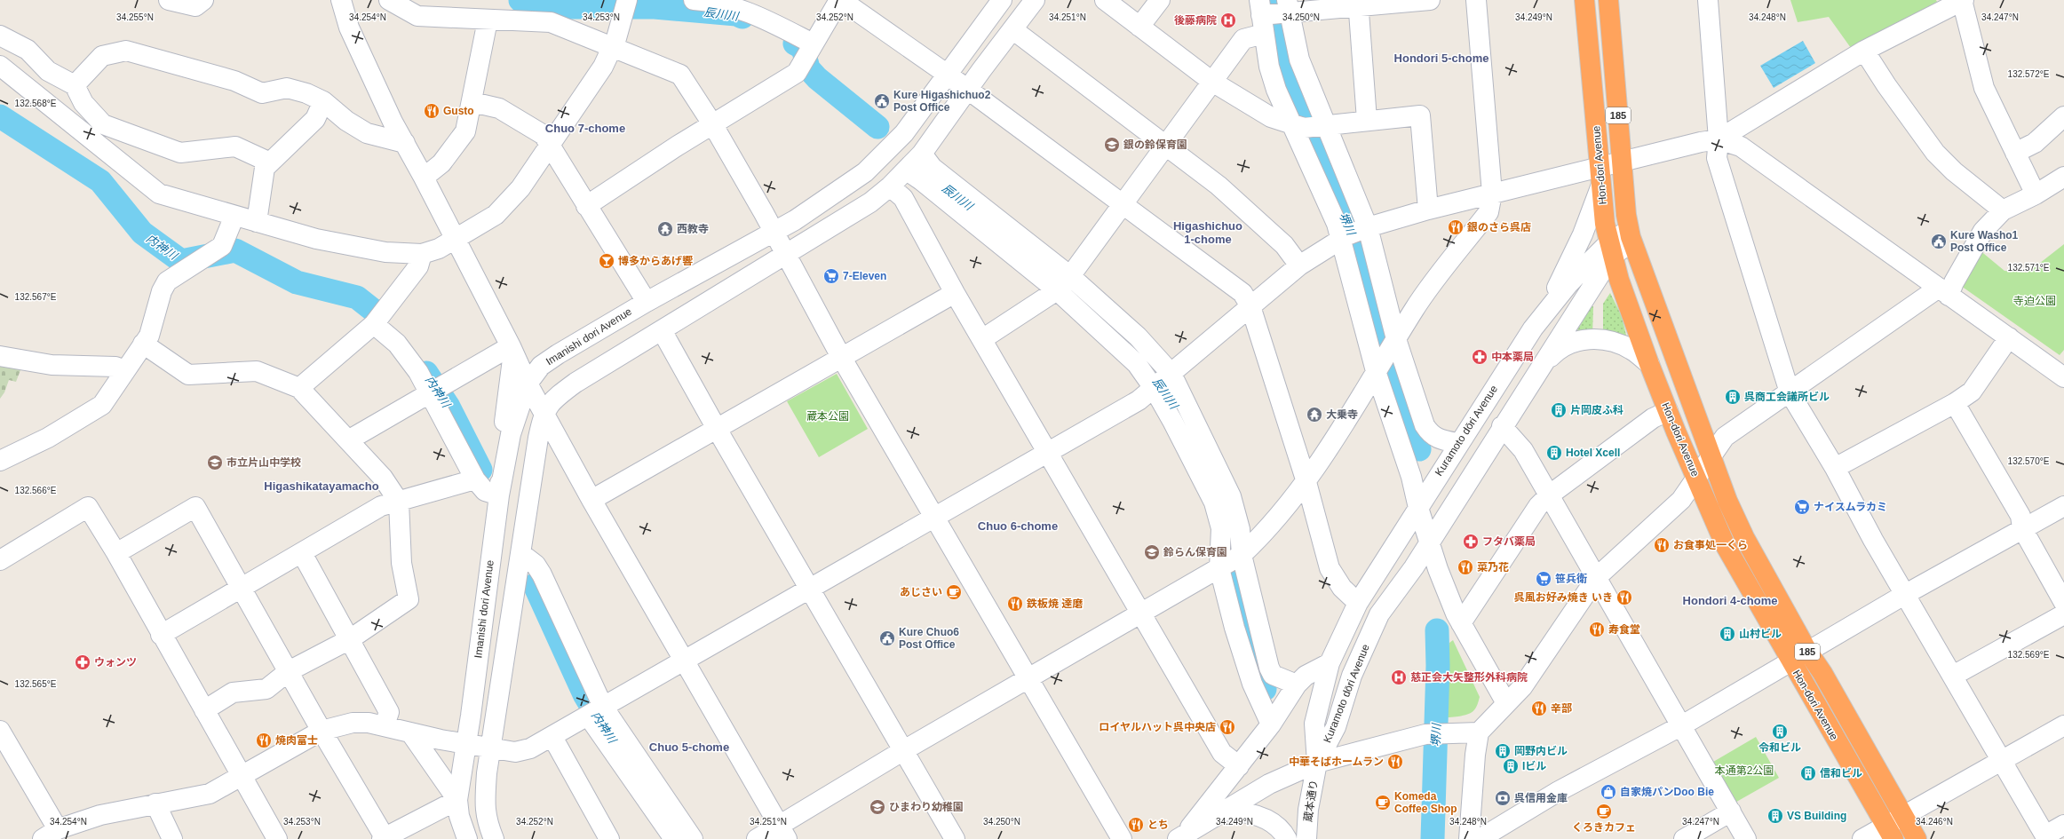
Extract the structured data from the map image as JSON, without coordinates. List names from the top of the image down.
{
  "streets": {
    "highway": ["185", "Hon-dori Avenue"],
    "street": ["Imanishi dori Avenue", "Kuramoto dōri Avenue", "蔵本通り"]
  },
  "crossings": [
    ["Hon-dori Avenue", "Kuramoto dōri Avenue"],
    ["Kuramoto dōri Avenue", "蔵本通り"]
  ],
  "districts": [
    "Hondori 5-chome",
    "Chuo 7-chome",
    "Higashichuo 1-chome",
    "Higashikatayamacho",
    "Chuo 6-chome",
    "Hondori 4-chome",
    "Chuo 5-chome"
  ],
  "water": ["辰川川", "堺川", "内神川"],
  "parks": ["寺迫公園", "蔵本公園", "本通第2公園"],
  "places": {
    "hospital": ["後藤病院", "慈正会大矢整形外科病院"],
    "public building": ["Kure Higashichuo2 Post Office", "Kure Washo1 Post Office", "Kure Chuo6 Post Office"],
    "restaurant": [
      "Gusto",
      "銀のさら呉店",
      "お食事処一くら",
      "菜乃花",
      "呉風お好み焼き いき",
      "鉄板焼 達磨",
      "寿食堂",
      "辛部",
      "ロイヤルハット呉中央店",
      "焼肉富士",
      "中華そばホームラン",
      "とち"
    ],
    "school or university": [
      "銀の鈴保育園",
      "市立片山中学校",
      "鈴らん保育園",
      "ひまわり幼稚園"
    ],
    "temple": ["西教寺", "大乗寺"],
    "bar": ["博多からあげ響"],
    "supermarket": ["7-Eleven", "ナイスムラカミ", "笹兵衛"],
    "pharmacy": ["中本薬局", "フタバ薬局", "ウォンツ"],
    "building": [
      "呉商工会議所ビル",
      "片岡皮ふ科",
      "Hotel Xcell",
      "山村ビル",
      "令和ビル",
      "岡野内ビル",
      "Iビル",
      "信和ビル",
      "VS Building"
    ],
    "cafe": ["あじさい", "Komeda Coffee Shop", "くろきカフェ"],
    "shop": ["自家焼パンDoo Bie"],
    "bank": ["呉信用金庫"]
  },
  "coordinates": [
    "34.254°N",
    "34.253°N",
    "34.252°N",
    "34.251°N",
    "34.250°N",
    "34.249°N",
    "34.248°N",
    "34.247°N",
    "34.255°N",
    "132.572°E",
    "132.568°E",
    "132.571°E",
    "132.567°E",
    "132.570°E",
    "132.566°E",
    "132.569°E",
    "132.565°E",
    "34.246°N"
  ]
}
